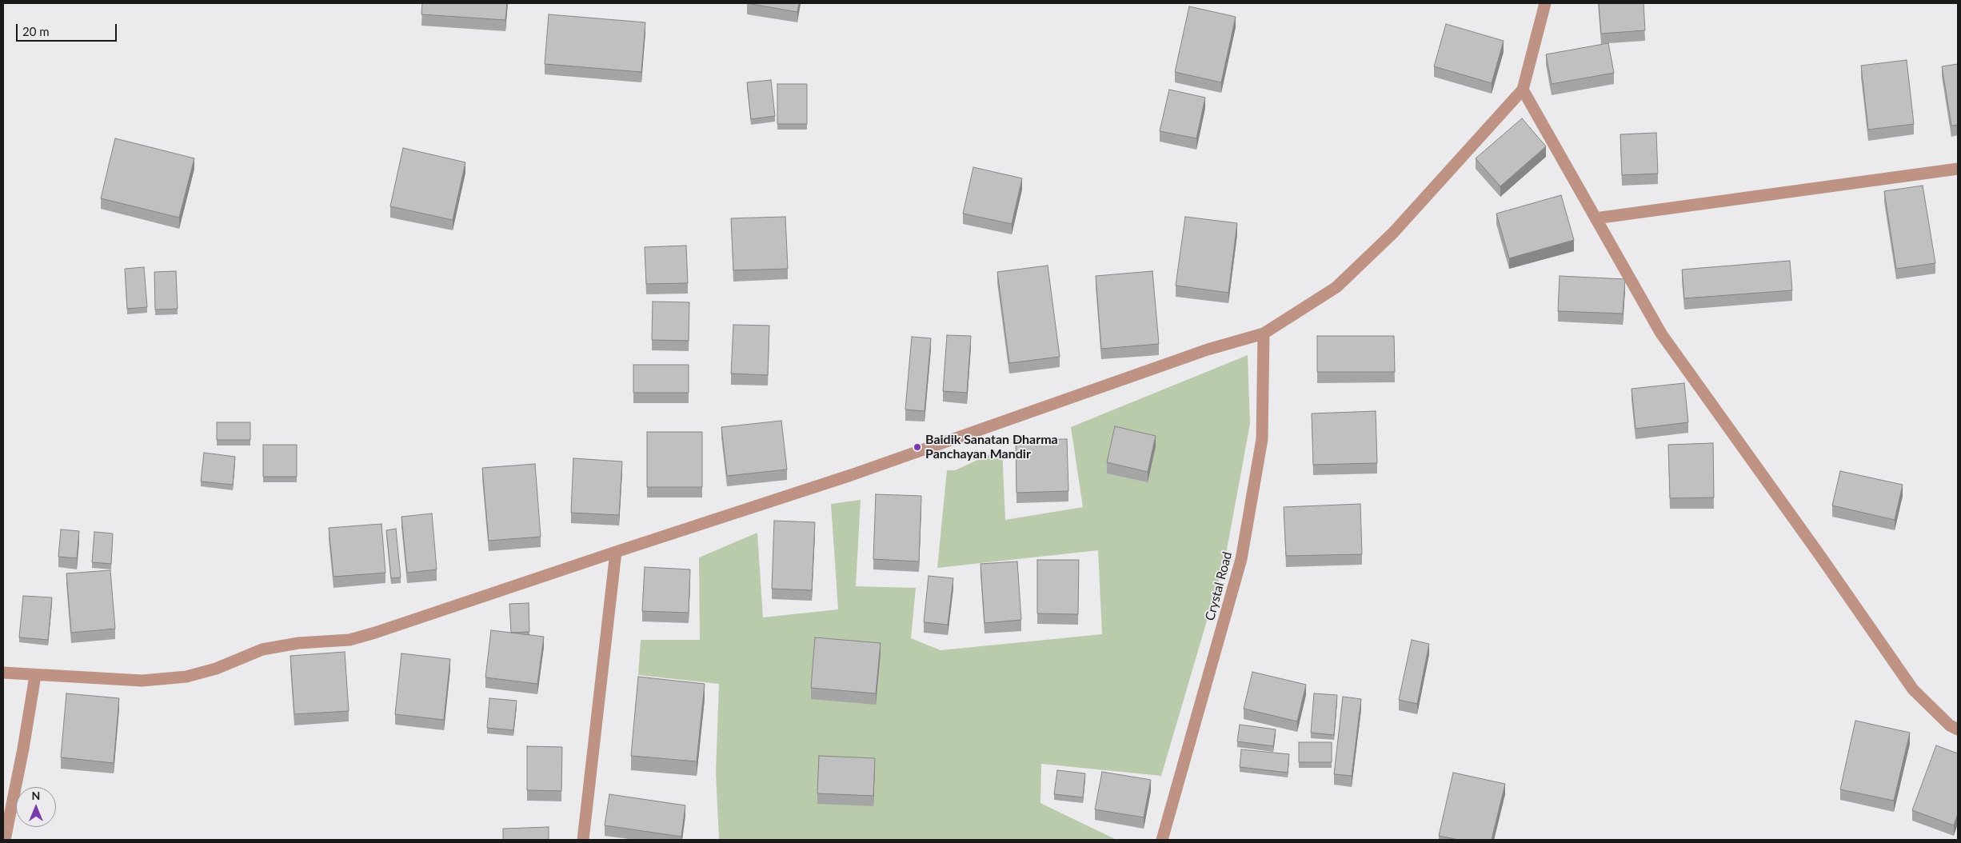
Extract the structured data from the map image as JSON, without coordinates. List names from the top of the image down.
{
  "streets": {
    "street": ["Crystal Road"]
  },
  "places": ["Baidik Sanatan Dharma Panchayan Mandir"],
  "scale_bar": "20 m",
  "north": "top"
}
